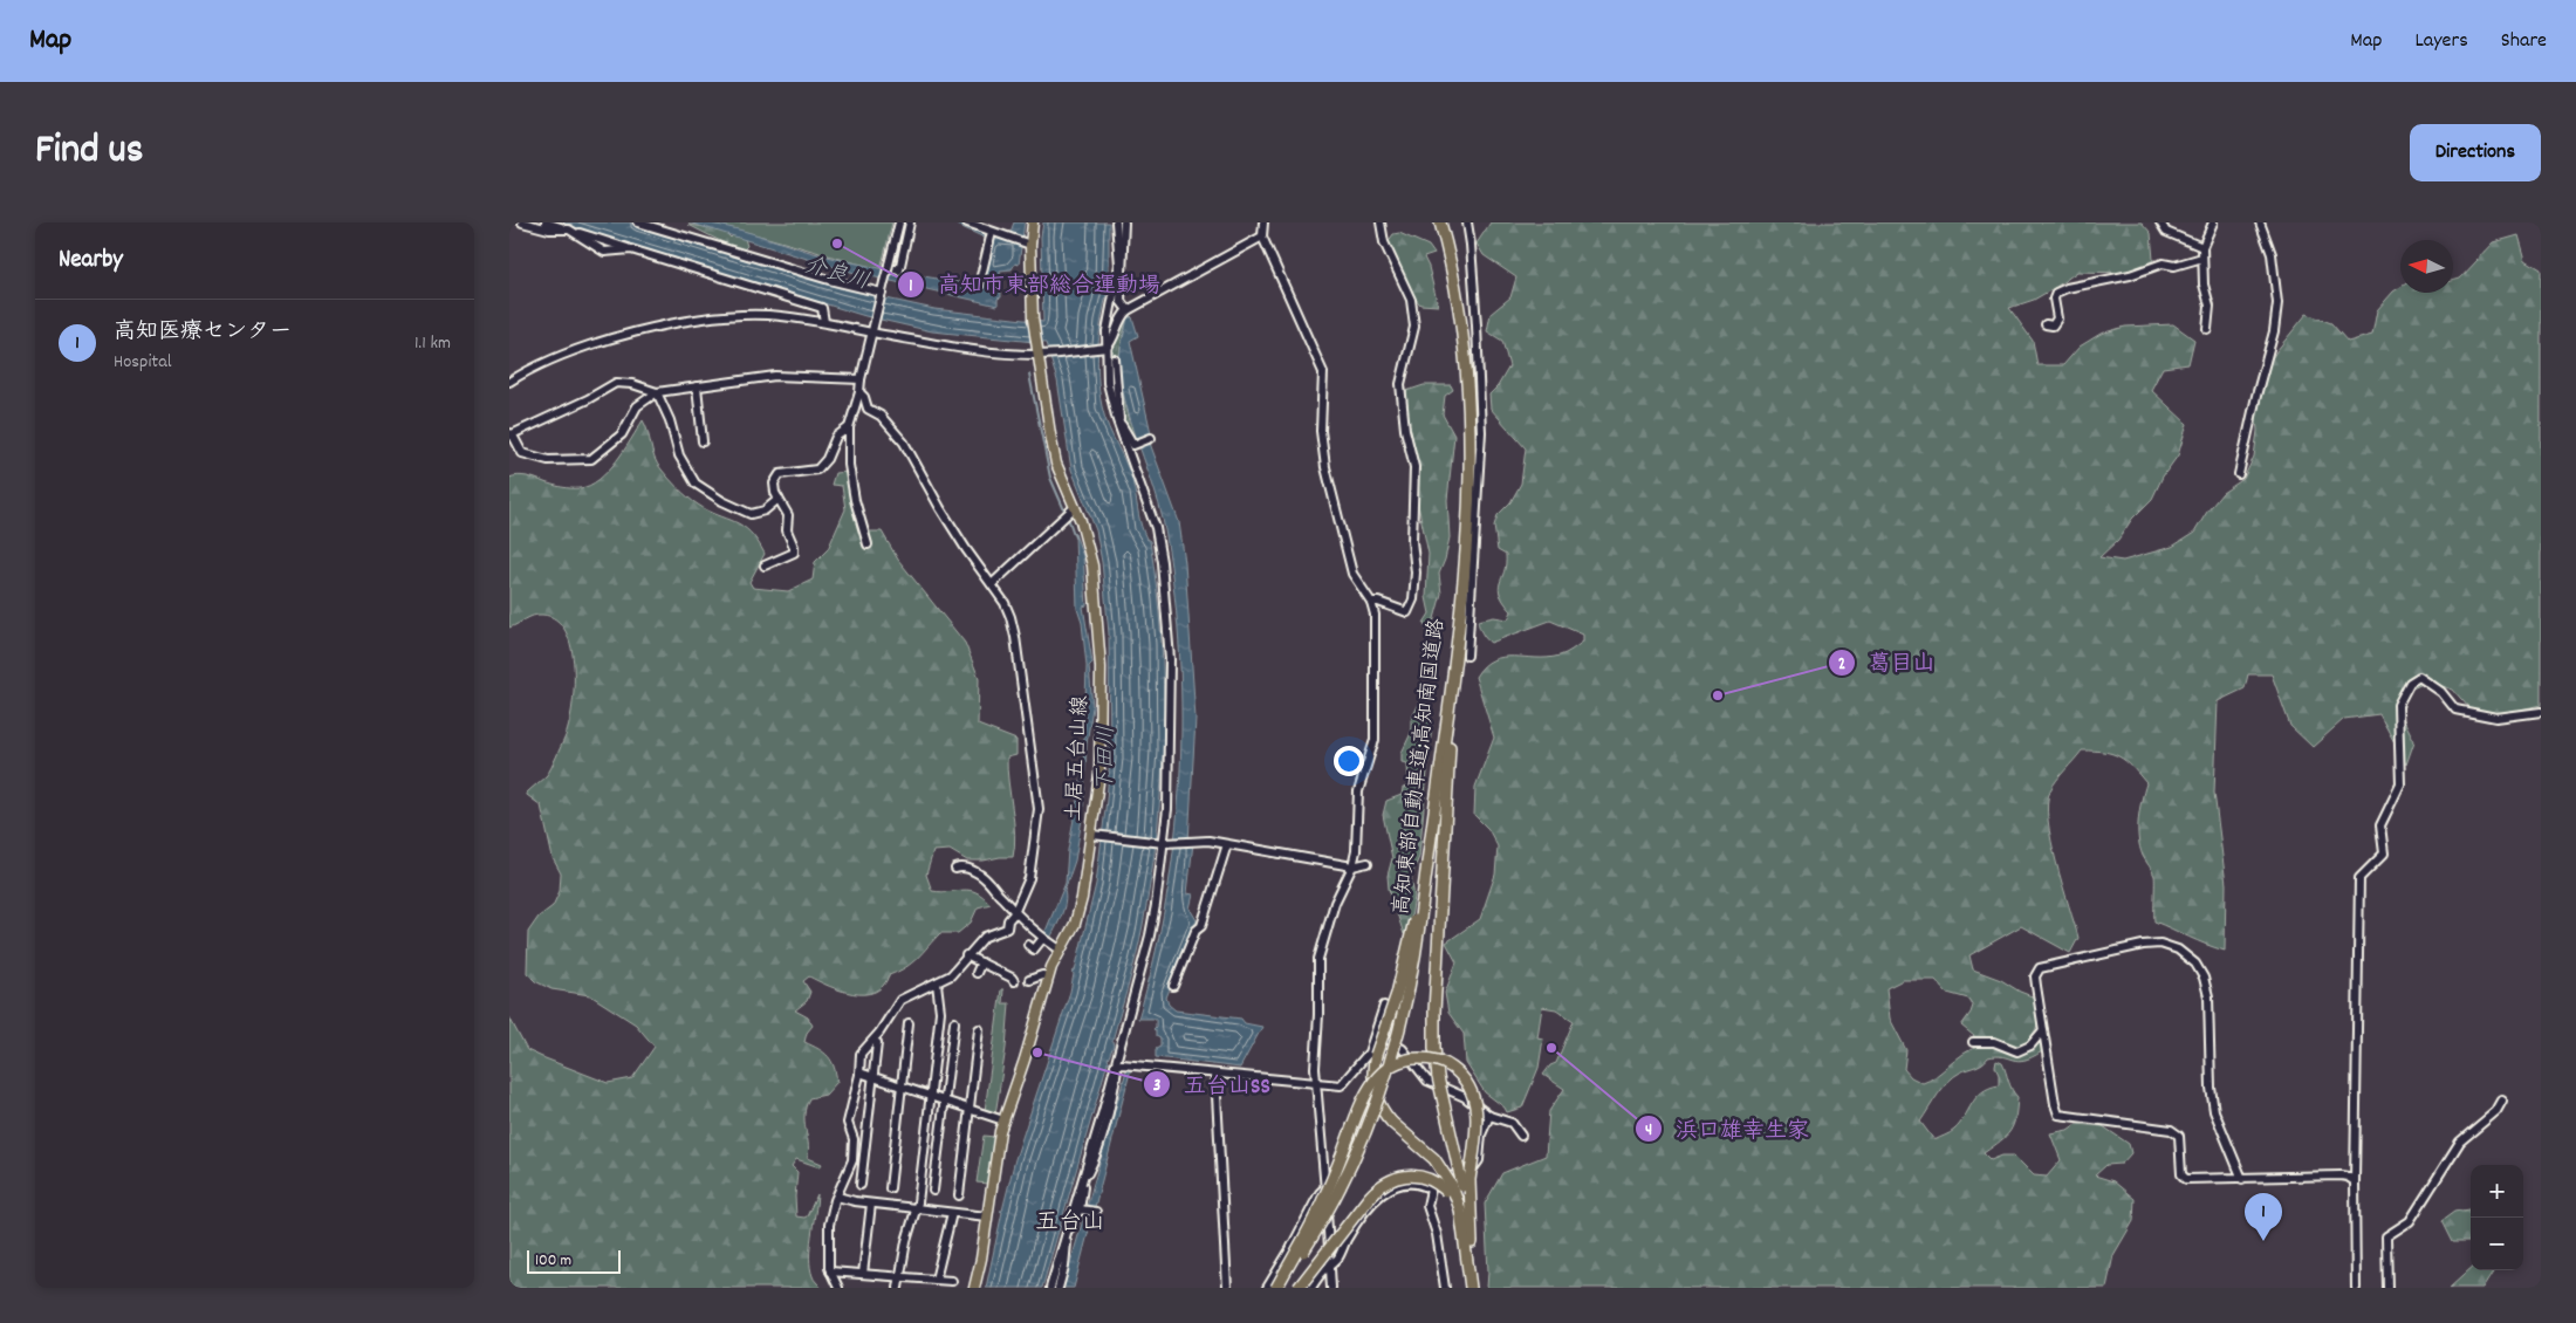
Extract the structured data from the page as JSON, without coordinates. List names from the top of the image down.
{
  "streets": {
    "highway": ["高知東部自動車道;高知南国道路"],
    "main road": ["土居五台山線"]
  },
  "districts": ["五台山"],
  "water": ["介良川", "下田川"],
  "places": [
    "高知市東部総合運動場",
    "葛目山",
    "浜口雄幸生家",
    "五台山SS"
  ],
  "scale_bar": "100 m",
  "north": "left",
  "page": {
    "header": "Map",
    "nav": ["Map", "Layers", "Share"],
    "title": "Find us",
    "buttons": "Directions",
    "heading": "Nearby",
    "list": [
      {
        "mark": "1",
        "name": "高知医療センター",
        "note": "Hospital",
        "value": "1.1 km"
      }
    ],
    "map_buttons": ["+", "−"],
    "pins": "1",
    "scale": "100 m"
  }
}
